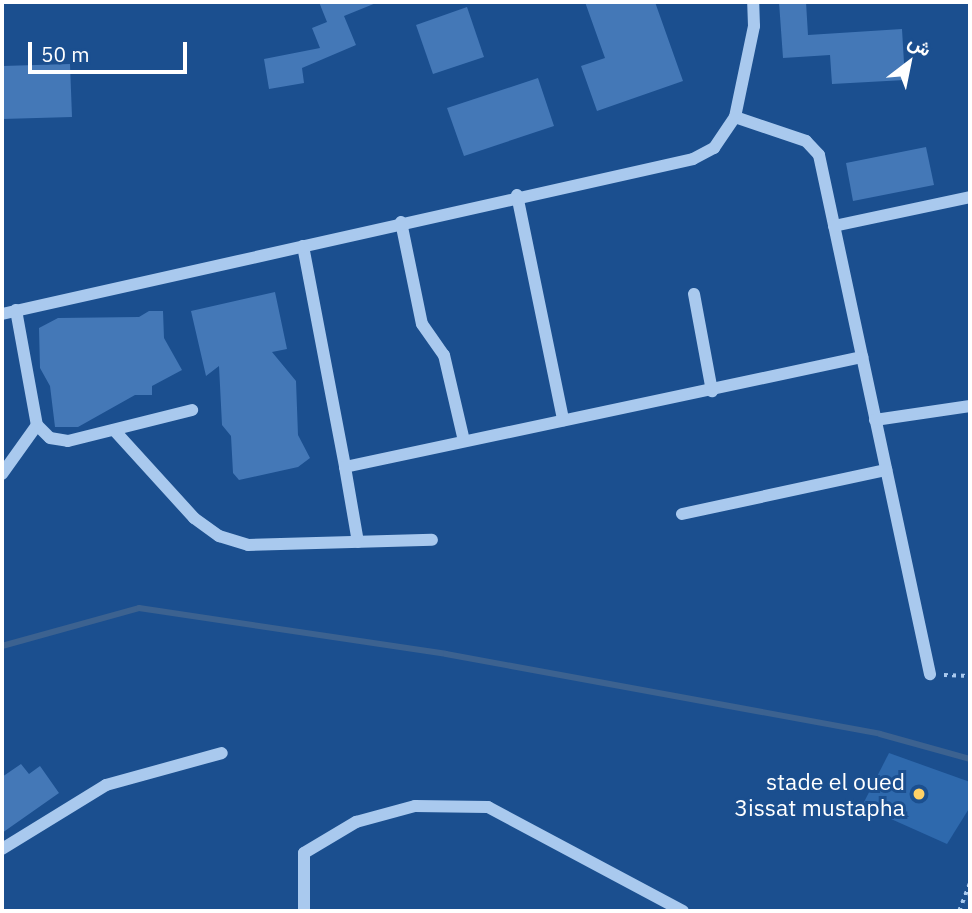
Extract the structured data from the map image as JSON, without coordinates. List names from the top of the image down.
{
  "places": ["stade el oued 3issat mustapha"],
  "scale_bar": "50 m",
  "north": "top right"
}
